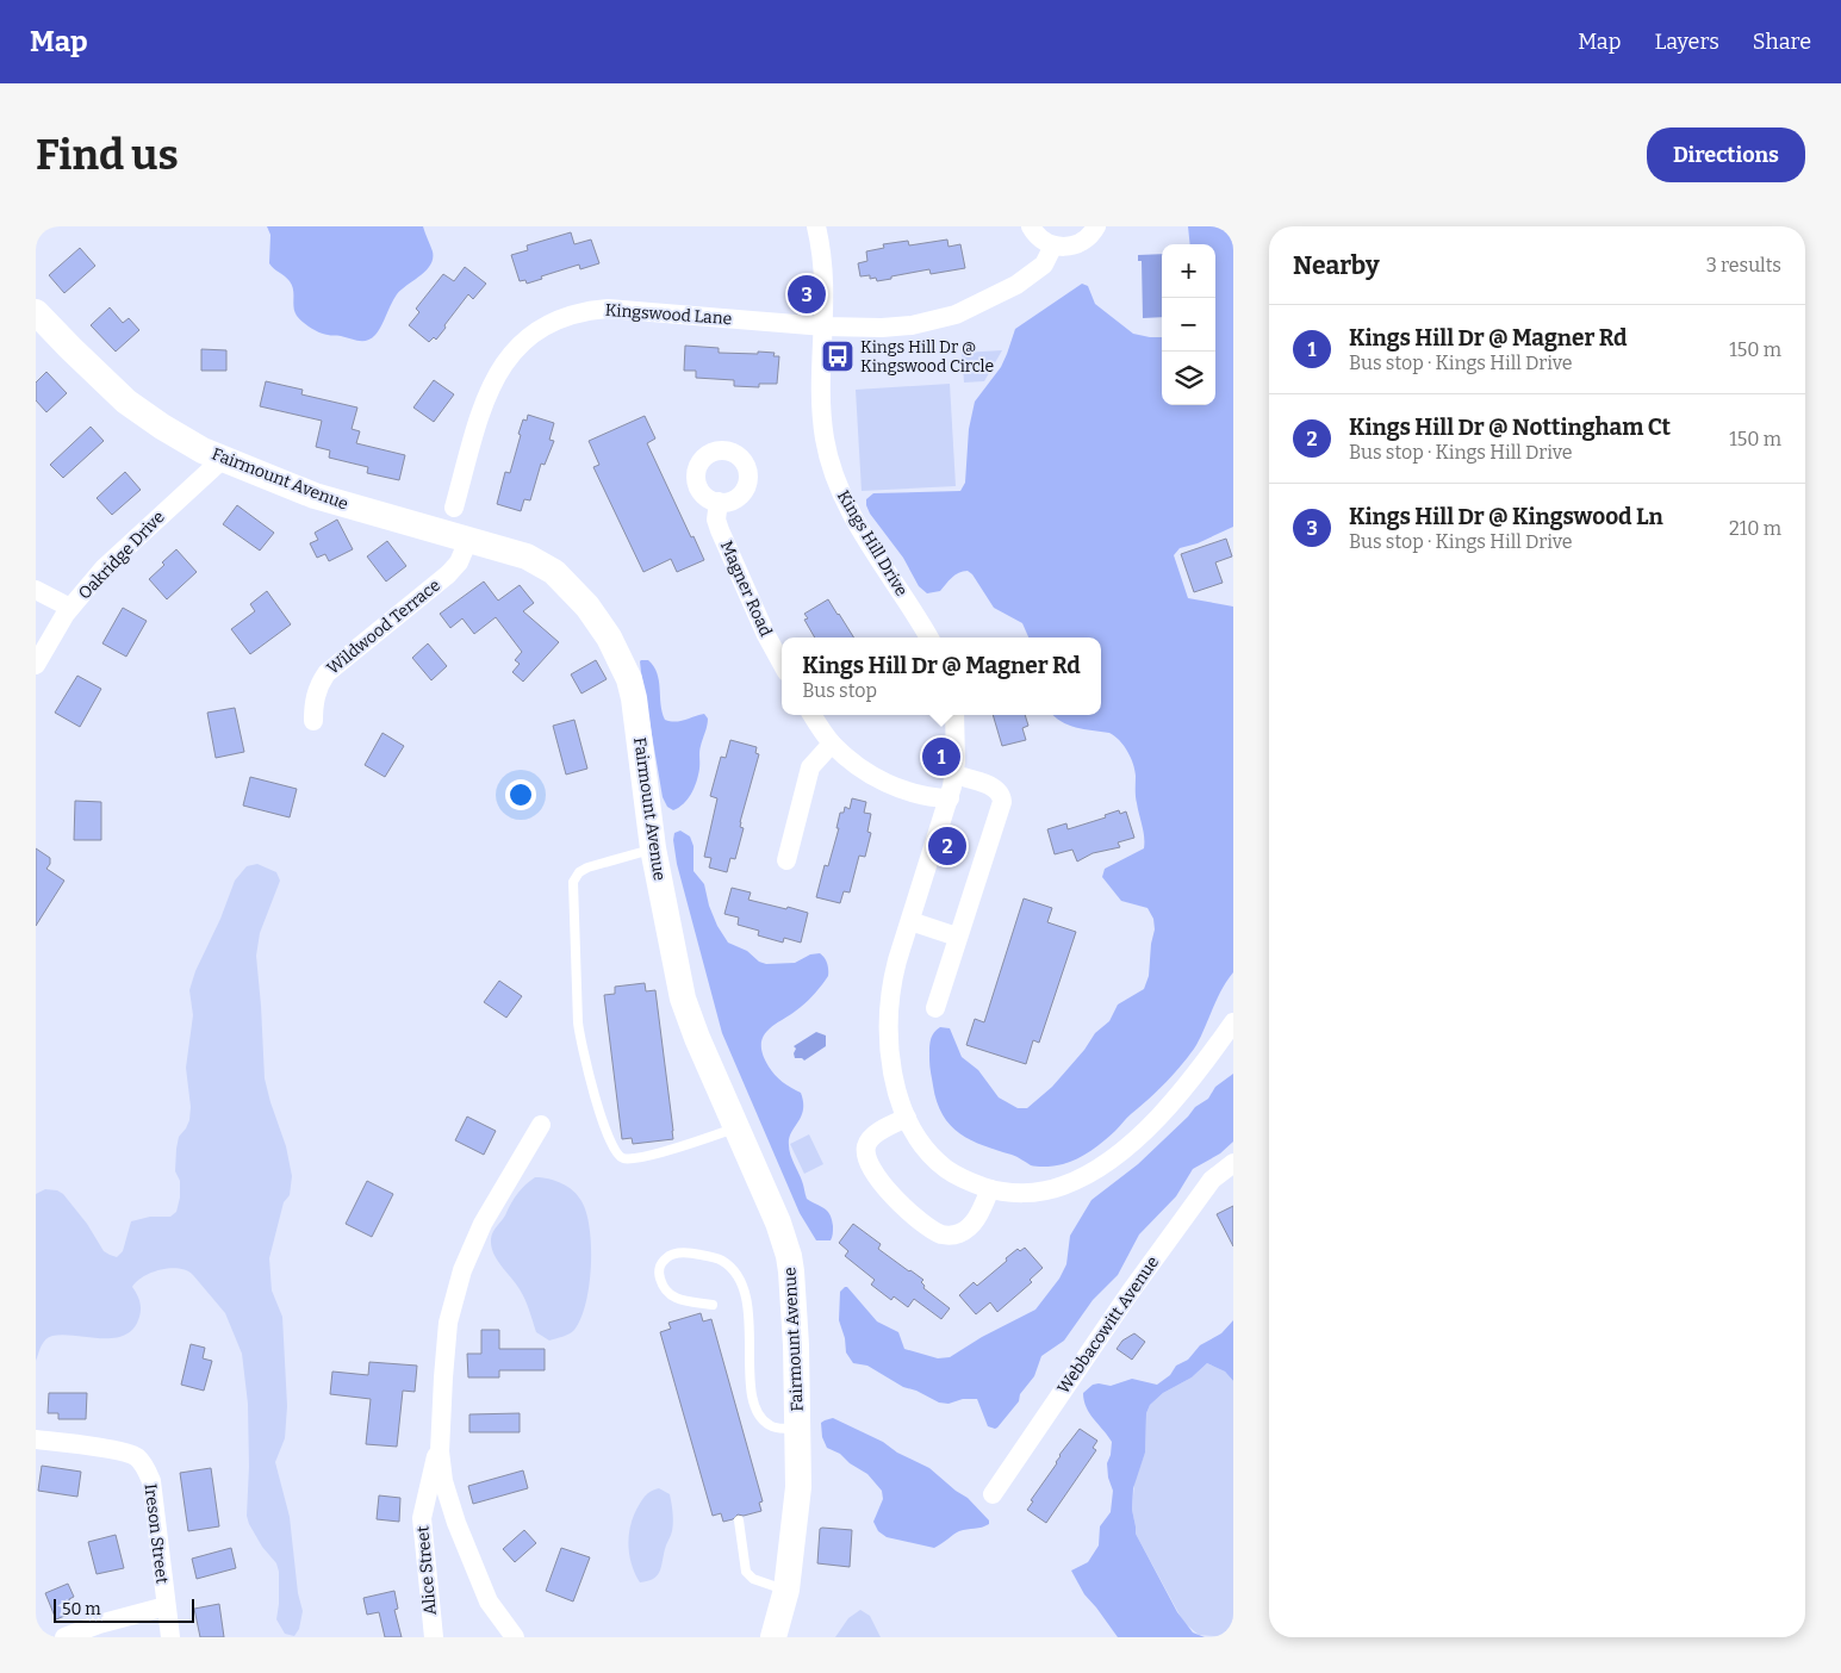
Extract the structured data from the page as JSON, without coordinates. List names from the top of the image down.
{
  "streets": {
    "street": [
      "Kingswood Lane",
      "Fairmount Avenue",
      "Kings Hill Drive",
      "Oakridge Drive",
      "Magner Road",
      "Wildwood Terrace",
      "Webbacowitt Avenue",
      "Ireson Street",
      "Alice Street"
    ]
  },
  "crossings": [
    ["Kingswood Lane", "Kings Hill Drive"],
    ["Fairmount Avenue", "Oakridge Drive"],
    ["Fairmount Avenue", "Wildwood Terrace"]
  ],
  "places": {
    "bus stop": ["Kings Hill Dr @ Kingswood Circle"]
  },
  "scale_bar": "50 m",
  "page": {
    "header": "Map",
    "nav": ["Map", "Layers", "Share"],
    "buttons": "Directions",
    "title": "Find us",
    "heading": ["Nearby", "3 results"],
    "map_buttons": ["+", "−"],
    "pins": ["3", "1", "2"],
    "list": [
      {
        "mark": "1",
        "name": "Kings Hill Dr @ Magner Rd",
        "note": "Bus stop · Kings Hill Drive",
        "value": "150 m"
      },
      {
        "mark": "2",
        "name": "Kings Hill Dr @ Nottingham Ct",
        "note": "Bus stop · Kings Hill Drive",
        "value": "150 m"
      },
      {
        "mark": "3",
        "name": "Kings Hill Dr @ Kingswood Ln",
        "note": "Bus stop · Kings Hill Drive",
        "value": "210 m"
      }
    ],
    "popup": ["Kings Hill Dr @ Magner Rd", "Bus stop"],
    "scale": "50 m"
  }
}
